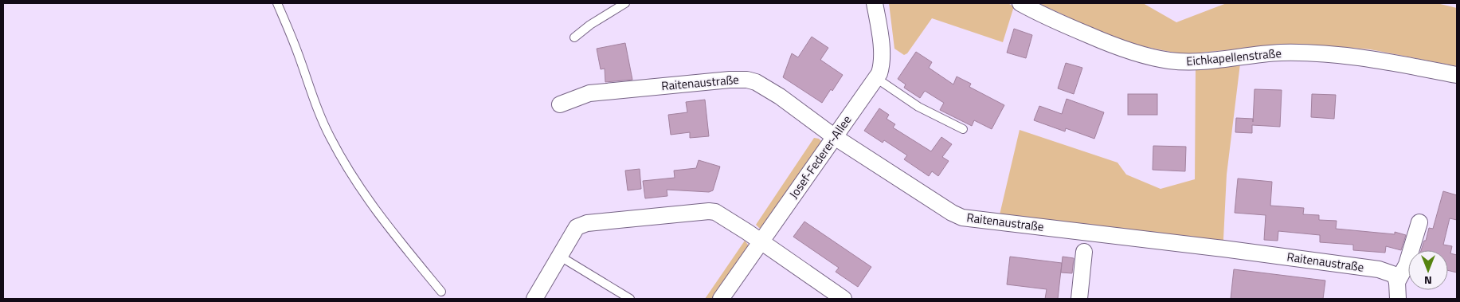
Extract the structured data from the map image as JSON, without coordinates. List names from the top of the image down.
{
  "streets": {
    "street": ["Eichkapellenstraße", "Raitenaustraße", "Josef-Federer-Allee"]
  },
  "crossings": [
    ["Raitenaustraße", "Josef-Federer-Allee"]
  ],
  "north": "bottom"
}
